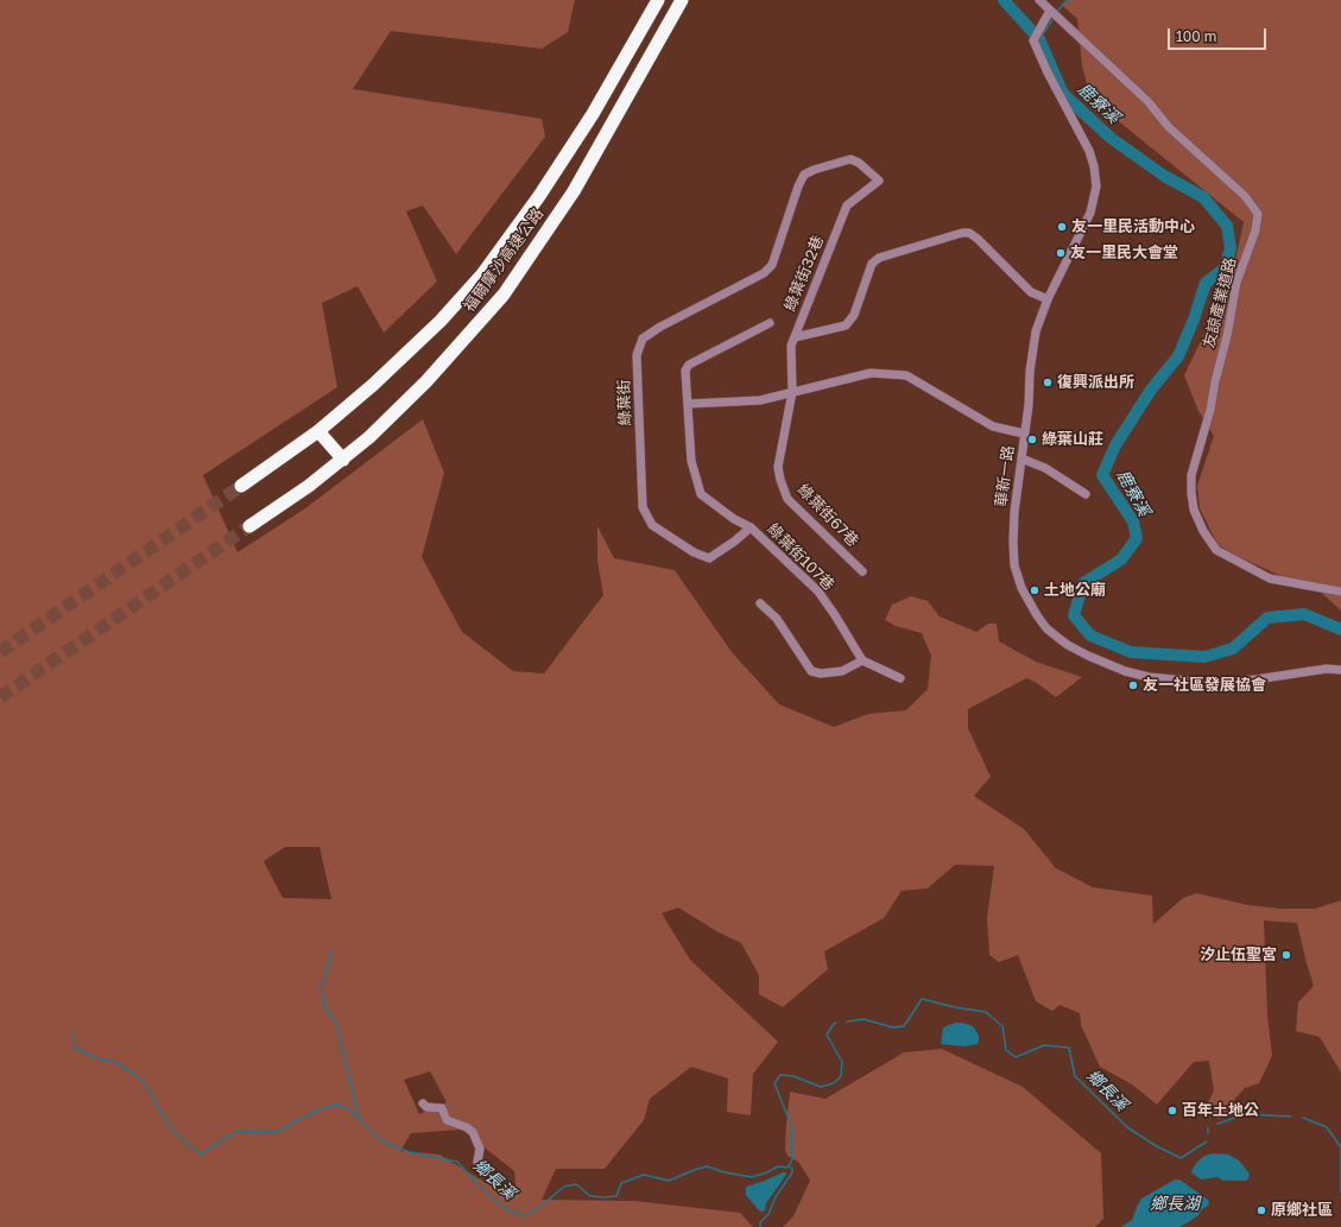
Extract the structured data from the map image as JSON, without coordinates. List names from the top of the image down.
{
  "streets": {
    "highway": ["福爾摩沙高速公路"],
    "street": [
      "綠葉街32巷",
      "友諒產業道路",
      "綠葉街",
      "華新一路",
      "綠葉街67巷",
      "綠葉街107巷"
    ]
  },
  "crossings": [
    ["綠葉街32巷", "綠葉街"],
    ["綠葉街32巷", "綠葉街67巷"],
    ["友諒產業道路", "華新一路"],
    ["綠葉街", "綠葉街107巷"]
  ],
  "water": ["鹿寮溪", "鄉長溪", "鄉長湖"],
  "places": [
    "友一里民活動中心",
    "友一里民大會堂",
    "復興派出所",
    "綠葉山莊",
    "土地公廟",
    "友一社區發展協會",
    "汐止伍聖宮",
    "百年土地公",
    "原鄉社區"
  ],
  "scale_bar": "100 m"
}
